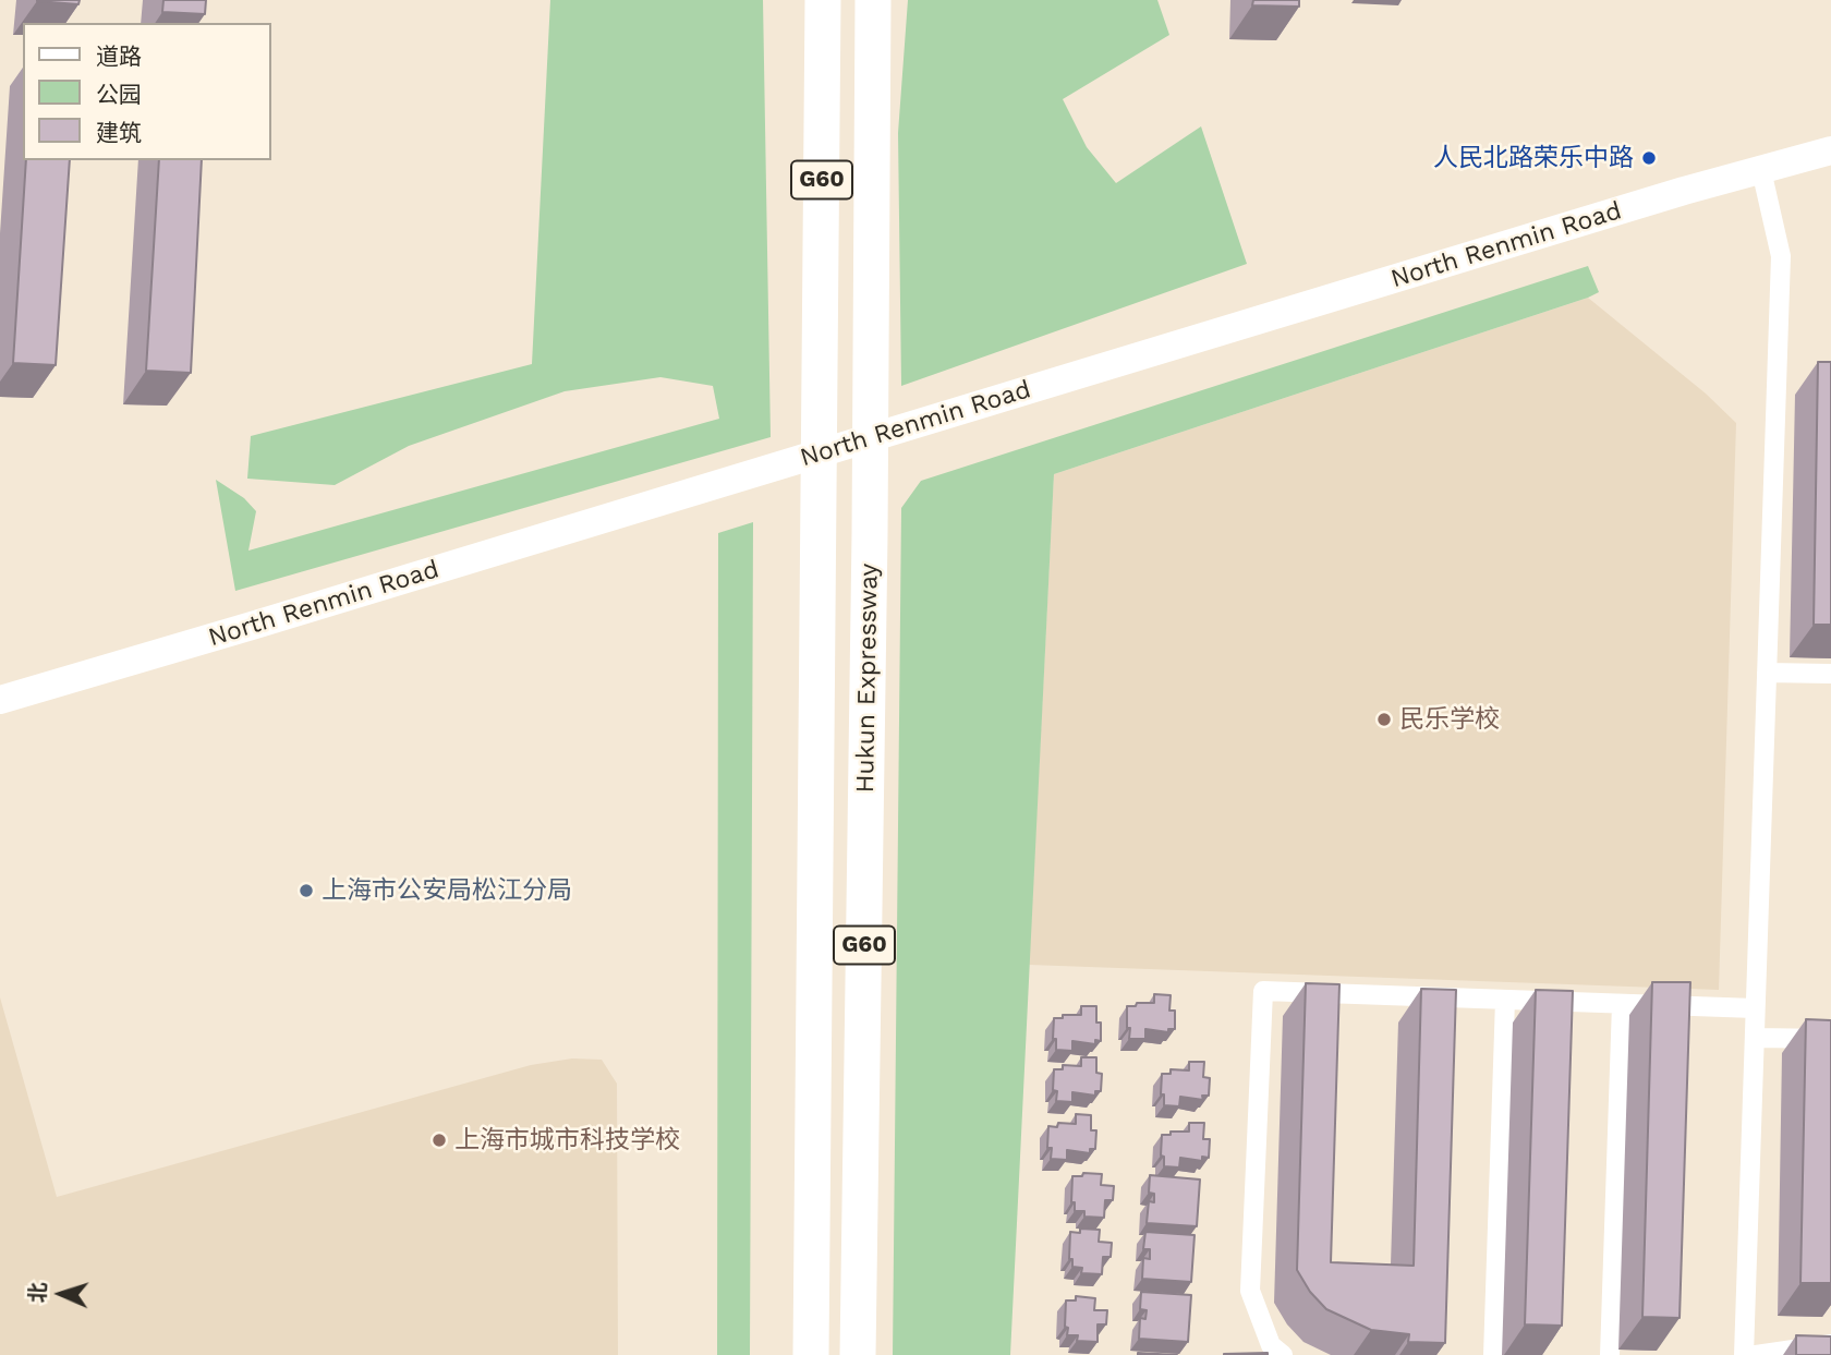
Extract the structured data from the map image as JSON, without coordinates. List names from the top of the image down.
{
  "streets": {
    "highway": ["G60", "Hukun Expressway"],
    "main road": ["North Renmin Road"]
  },
  "places": [
    "人民北路荣乐中路",
    "民乐学校",
    "上海市公安局松江分局",
    "上海市城市科技学校"
  ],
  "legend": ["道路", "公园", "建筑"],
  "north": "left"
}
